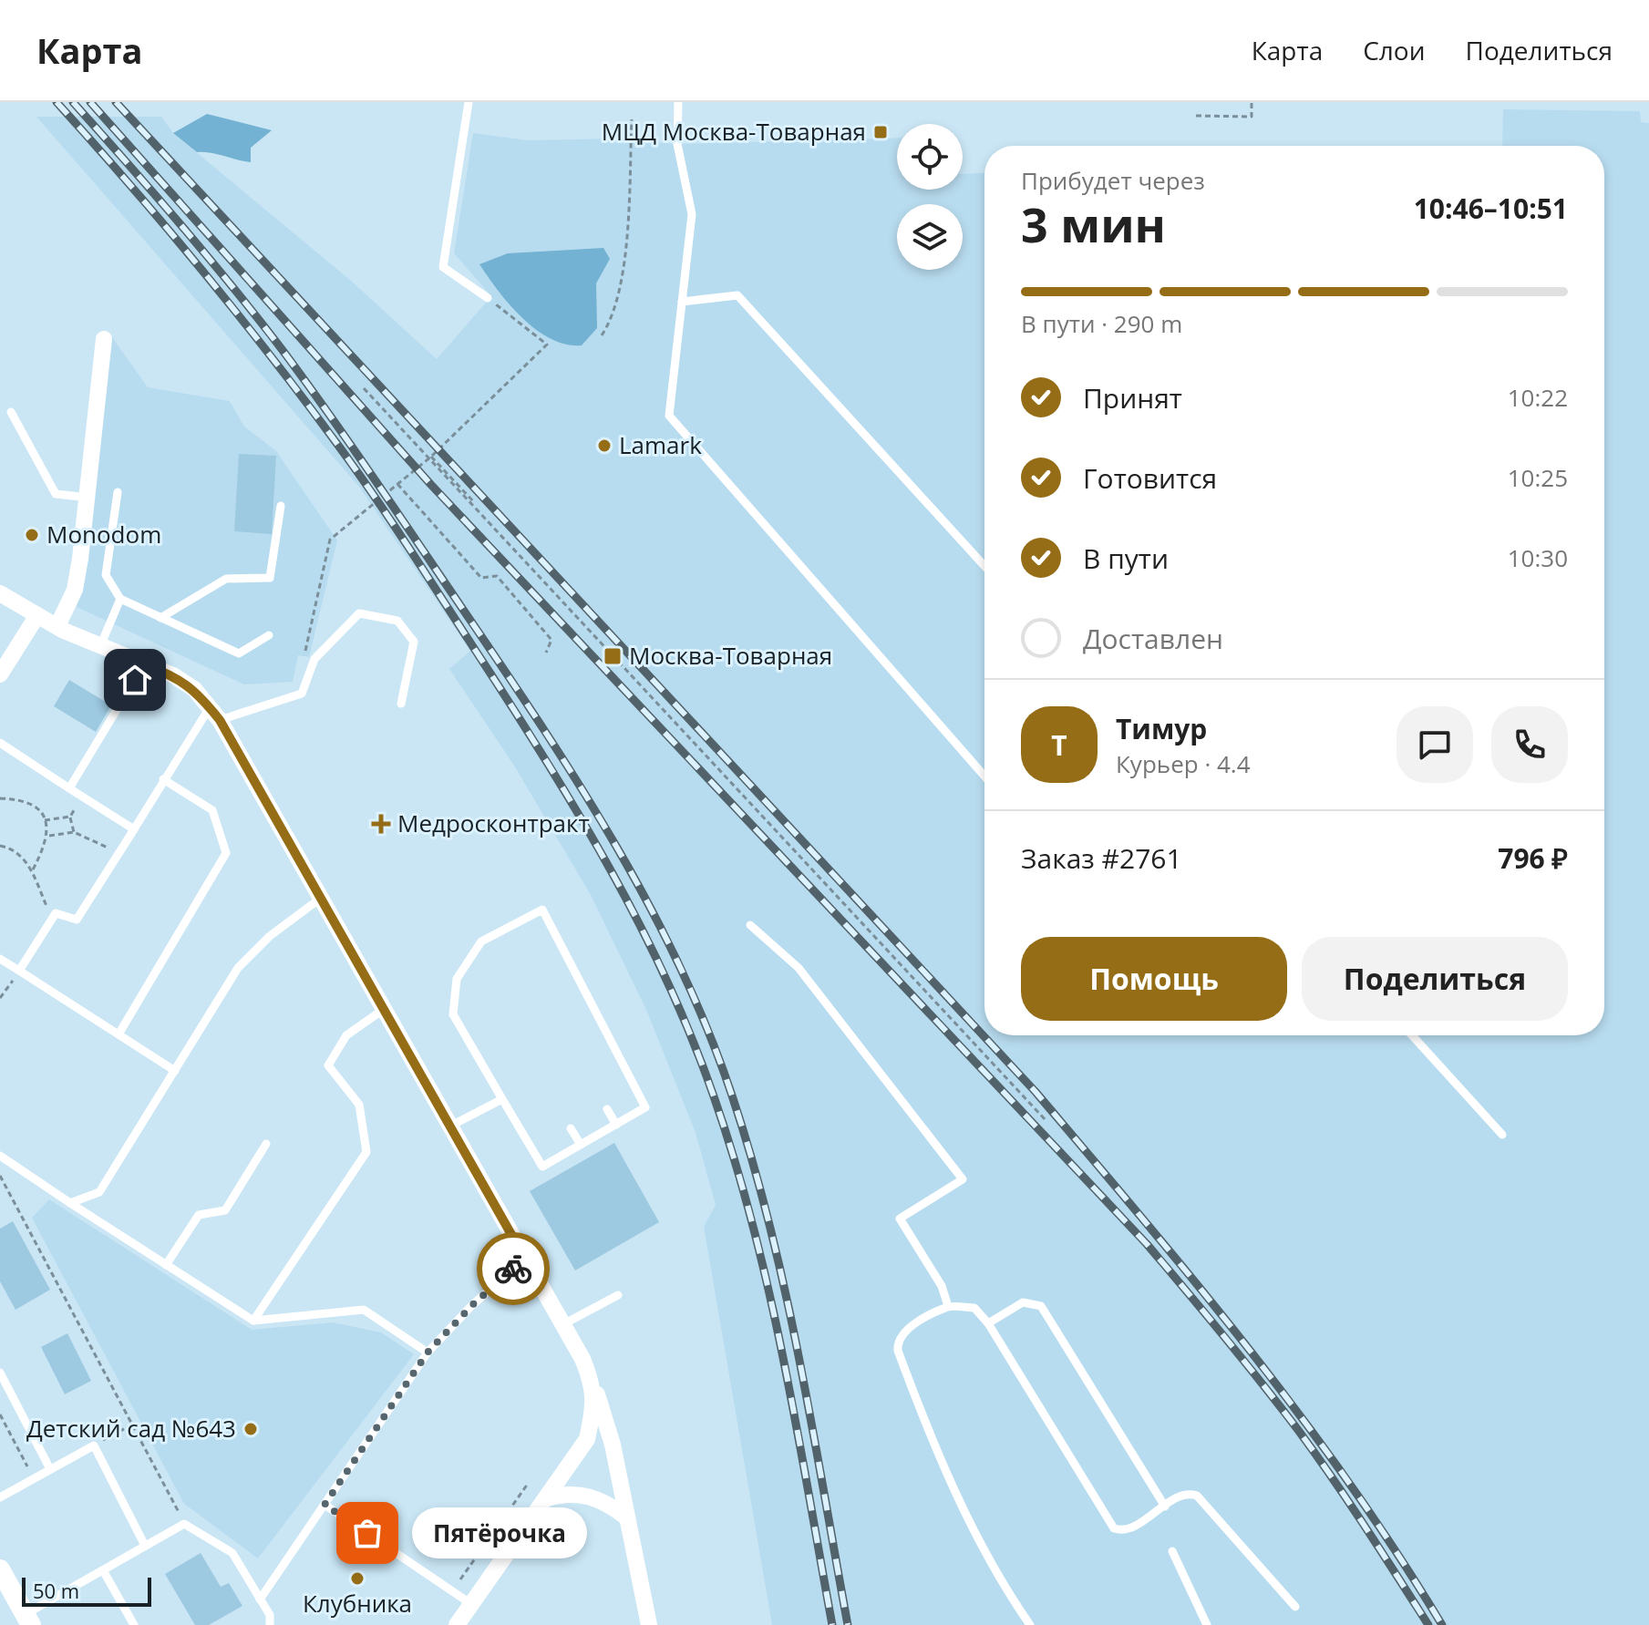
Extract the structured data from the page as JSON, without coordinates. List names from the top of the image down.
{
  "places": {
    "transit": ["МЦД Москва-Товарная", "Москва-Товарная"],
    "other": [
      "Lamark",
      "Monodom",
      "Детский сад №643",
      "Пятёрочка",
      "Клубника"
    ],
    "health": ["Медросконтракт"]
  },
  "scale_bar": "50 m",
  "page": {
    "header": "Карта",
    "nav": ["Карта", "Слои", "Поделиться"],
    "heading": ["3 мин", "Прибудет через", "10:46–10:51"],
    "panel": [
      "Тимур",
      "Курьер · 4.4",
      "Заказ #2761",
      "796 ₽"
    ],
    "bar": "В пути · 290 m",
    "list": [
      ["Принят", "10:22"],
      ["Готовится", "10:25"],
      ["В пути", "10:30"],
      "Доставлен"
    ],
    "round": "Т",
    "buttons": ["Помощь", "Поделиться"],
    "bubble": "Пятёрочка",
    "scale": "50 m"
  }
}
